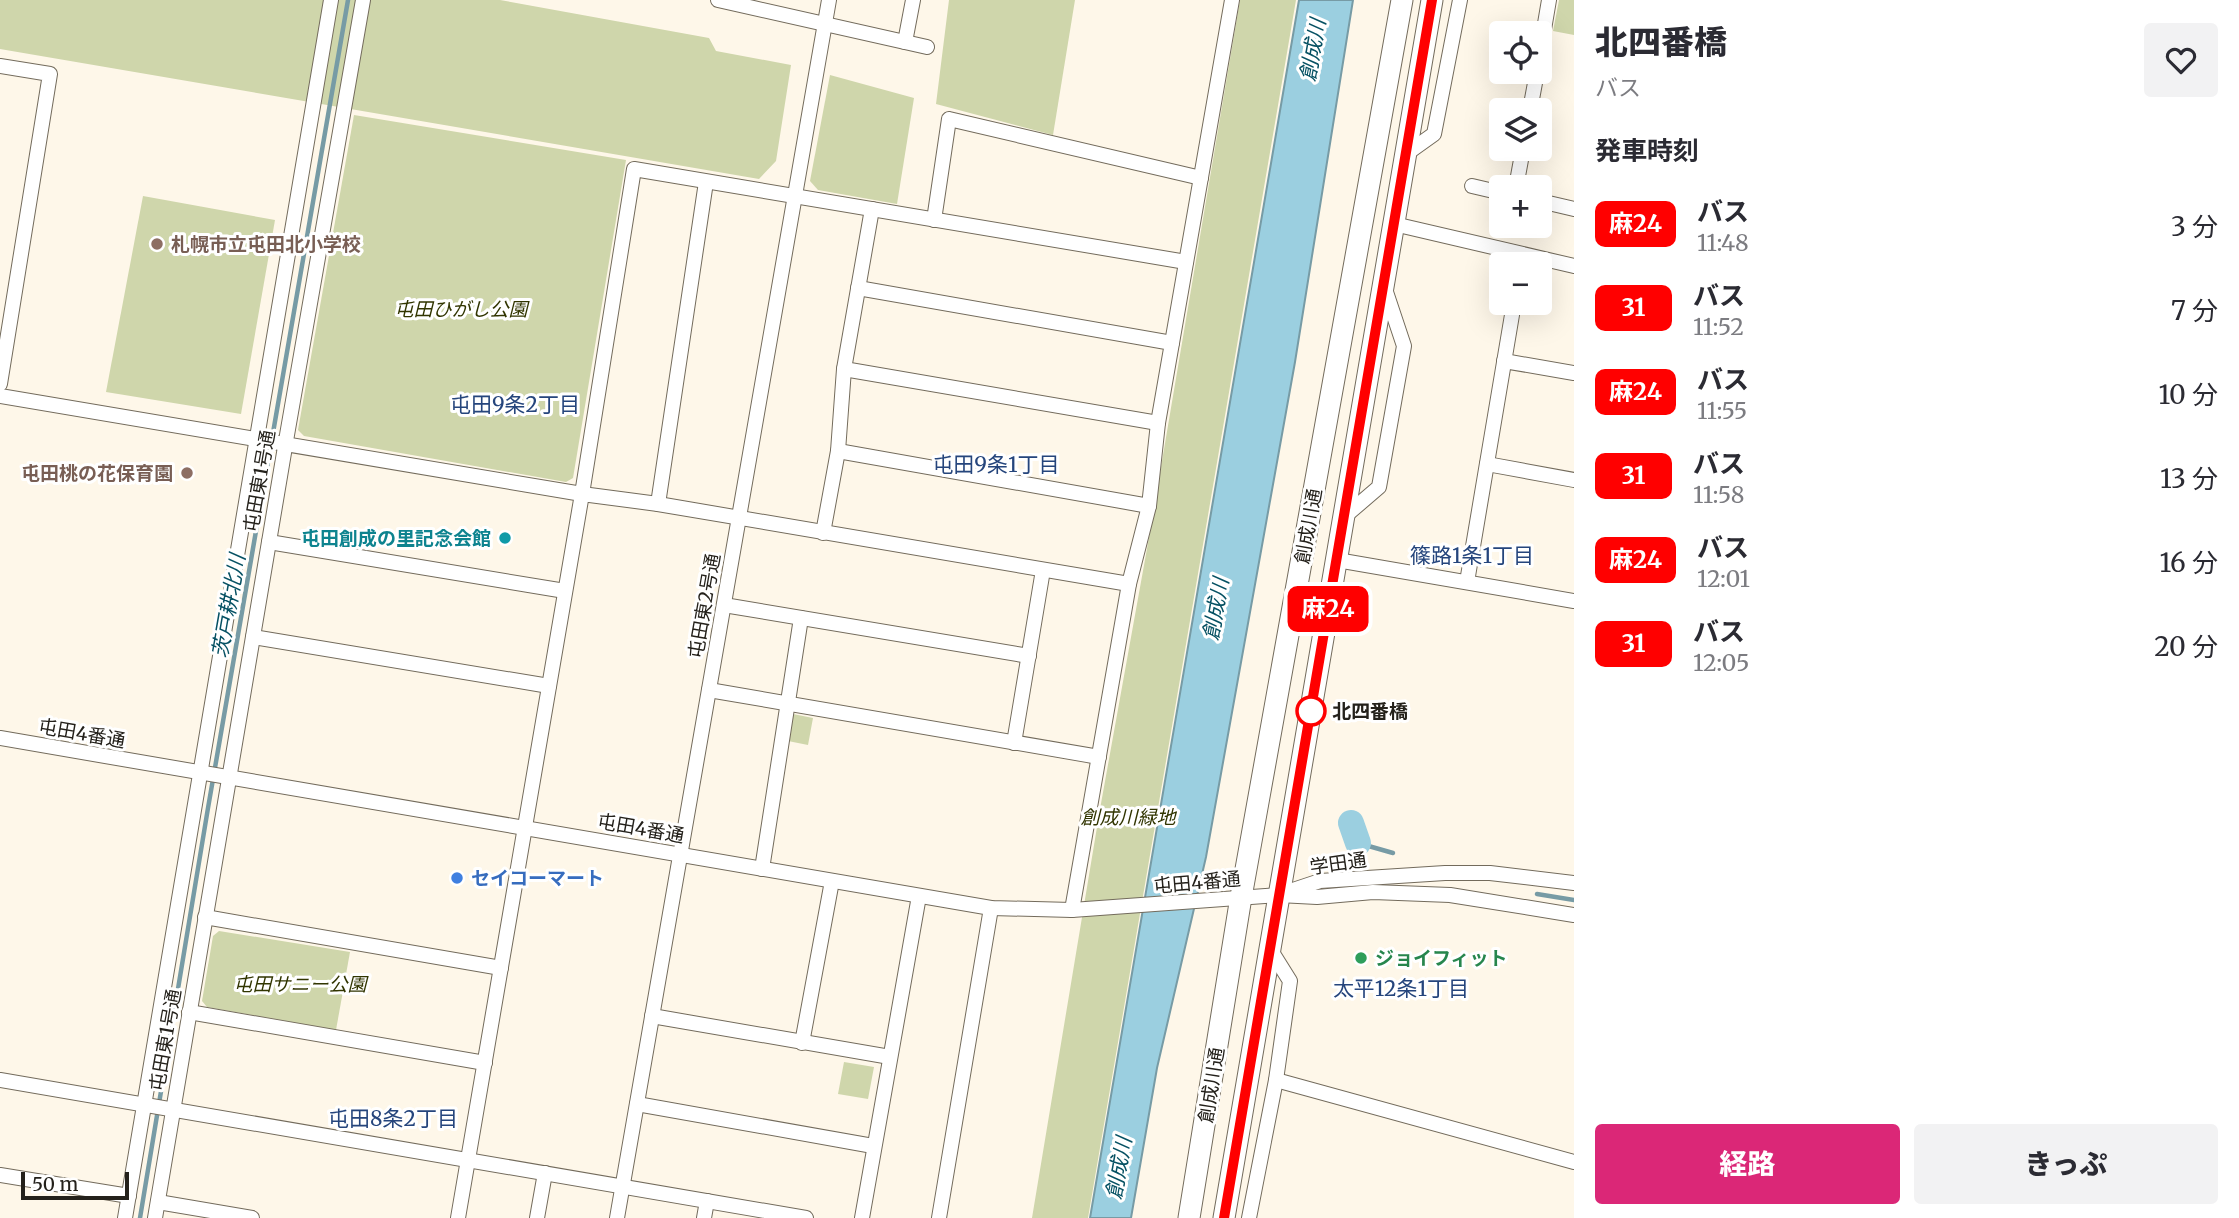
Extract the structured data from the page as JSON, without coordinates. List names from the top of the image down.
{
  "streets": {
    "highway": ["創成川通"],
    "street": [
      "屯田東1号通",
      "屯田東2号通",
      "屯田4番通",
      "学田通"
    ]
  },
  "crossings": [
    ["屯田東1号通", "屯田4番通"],
    ["創成川通", "屯田4番通"],
    ["創成川通", "学田通"],
    ["屯田東2号通", "屯田4番通"],
    ["屯田4番通", "学田通"]
  ],
  "districts": [
    "屯田9条2丁目",
    "屯田9条1丁目",
    "篠路1条1丁目",
    "太平12条1丁目",
    "屯田8条2丁目"
  ],
  "water": ["創成川", "茨戸耕北川"],
  "parks": ["屯田ひがし公園", "創成川緑地", "屯田サニー公園"],
  "places": [
    "札幌市立屯田北小学校",
    "屯田桃の花保育園",
    "屯田創成の里記念会館",
    "北四番橋",
    "セイコーマート",
    "ジョイフィット"
  ],
  "lines": ["bus line 麻24"],
  "scale_bar": "50 m",
  "page": {
    "on_map": "麻24",
    "heading": [
      ["北四番橋", "バス"],
      "発車時刻"
    ],
    "map_buttons": ["+", "−"],
    "list": [
      {
        "mark": "麻24",
        "name": "バス",
        "note": "11:48",
        "value": "3 分"
      },
      {
        "mark": "31",
        "name": "バス",
        "note": "11:52",
        "value": "7 分"
      },
      {
        "mark": "麻24",
        "name": "バス",
        "note": "11:55",
        "value": "10 分"
      },
      {
        "mark": "31",
        "name": "バス",
        "note": "11:58",
        "value": "13 分"
      },
      {
        "mark": "麻24",
        "name": "バス",
        "note": "12:01",
        "value": "16 分"
      },
      {
        "mark": "31",
        "name": "バス",
        "note": "12:05",
        "value": "20 分"
      }
    ],
    "buttons": ["経路", "きっぷ"],
    "scale": "50 m"
  }
}
